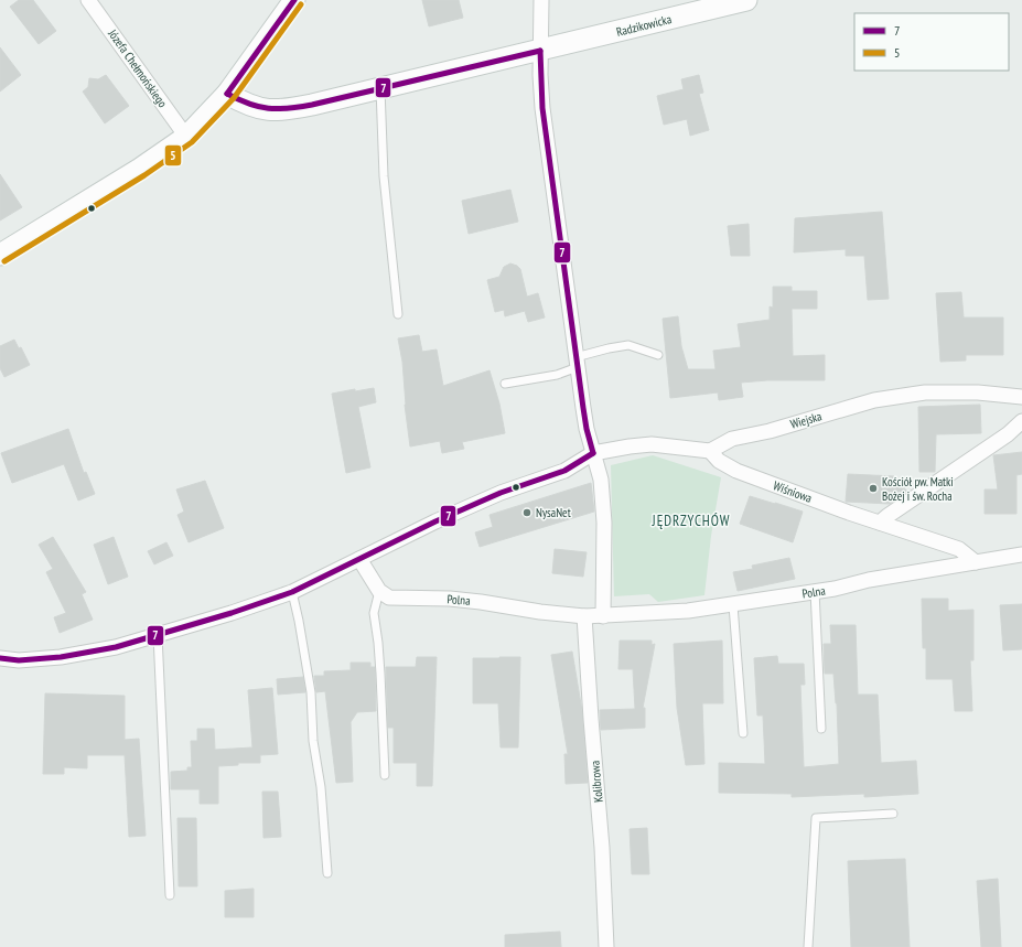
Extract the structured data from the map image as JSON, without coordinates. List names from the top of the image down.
{
  "streets": {
    "street": [
      "Radzikowicka",
      "Józefa Chełmońskiego",
      "Wiejska",
      "Wiśniowa",
      "Polna",
      "Kolibrowa"
    ]
  },
  "crossings": [
    ["Wiejska", "Wiśniowa"],
    ["Wiśniowa", "Polna"],
    ["Polna", "Kolibrowa"]
  ],
  "districts": ["JĘDRZYCHÓW"],
  "places": ["Kościół pw. Matki Bożej i św. Rocha", "NysaNet"],
  "lines": ["transit line 7", "transit line 5"],
  "legend": ["7", "5"]
}
